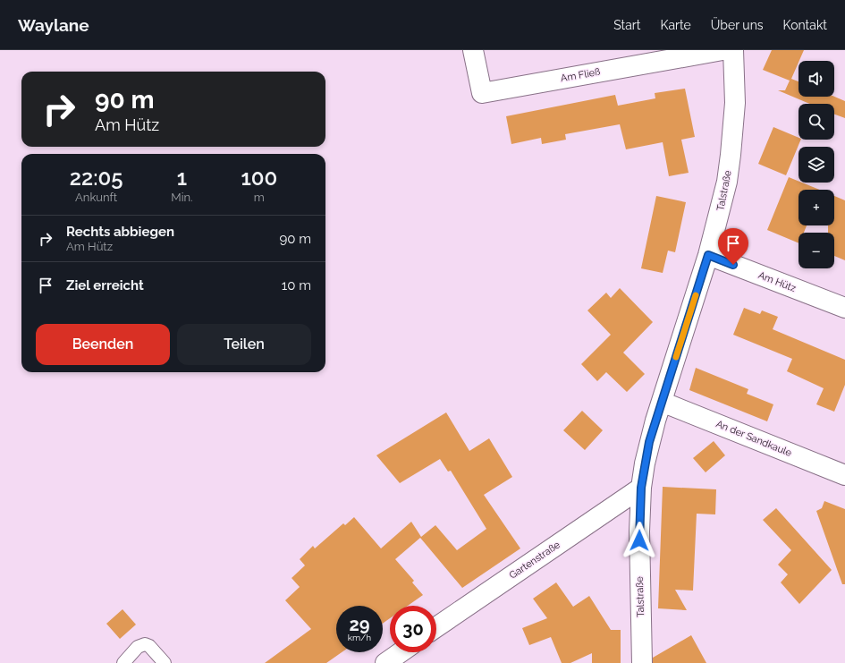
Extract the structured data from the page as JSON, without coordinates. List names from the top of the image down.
{
  "streets": {
    "street": [
      "Am Fließ",
      "Talstraße",
      "Am Hütz",
      "An der Sandkaule",
      "Gartenstraße"
    ]
  },
  "crossings": [
    ["Talstraße", "Am Hütz"],
    ["Talstraße", "An der Sandkaule"],
    ["Talstraße", "Gartenstraße"]
  ],
  "page": {
    "header": "Waylane",
    "nav": [
      "Start",
      "Karte",
      "Über uns",
      "Kontakt"
    ],
    "map_buttons": ["+", "−"],
    "turn": ["90 m", "Am Hütz"],
    "eta": [
      "22:05",
      "Ankunft",
      "1",
      "Min.",
      "100",
      "m"
    ],
    "list": [
      {
        "name": "Rechts abbiegen",
        "note": "Am Hütz",
        "value": "90 m"
      },
      {
        "name": "Ziel erreicht",
        "value": "10 m"
      }
    ],
    "buttons": ["Beenden", "Teilen"],
    "speed": "29 km/h",
    "limit": "30"
  }
}
